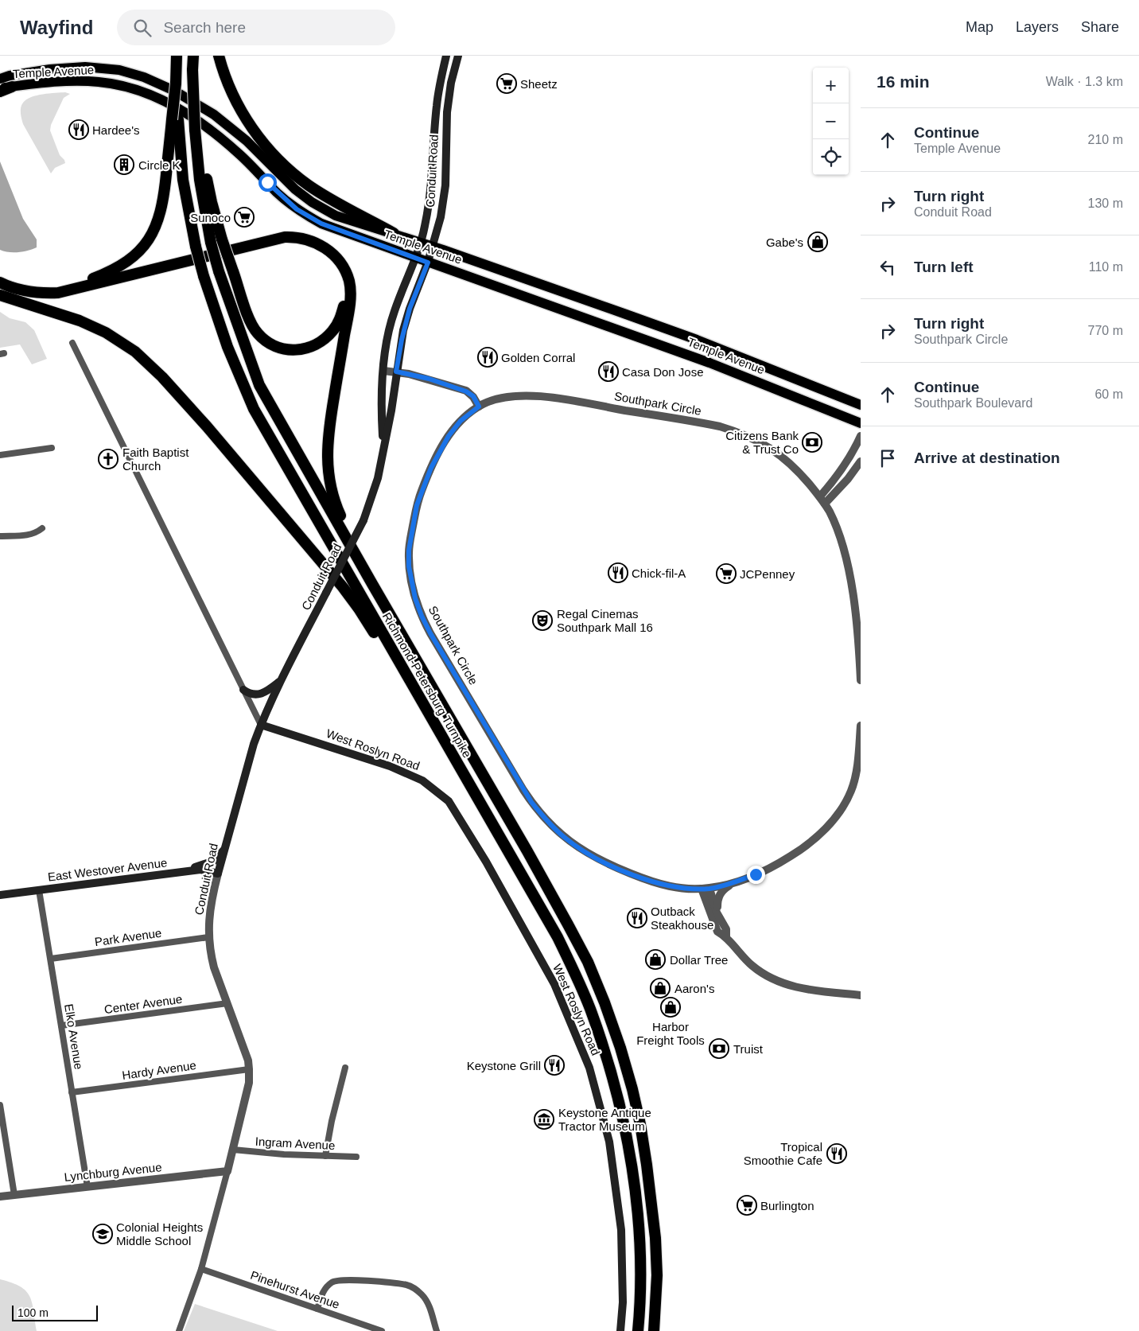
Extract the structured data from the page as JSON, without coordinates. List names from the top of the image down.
{
  "streets": {
    "highway": ["Richmond-Petersburg Turnpike"],
    "main road": [
      "Temple Avenue",
      "Conduit Road",
      "West Roslyn Road",
      "East Westover Avenue"
    ],
    "street": [
      "Southpark Circle",
      "Park Avenue",
      "Center Avenue",
      "Elko Avenue",
      "Hardy Avenue",
      "Ingram Avenue",
      "Lynchburg Avenue",
      "Pinehurst Avenue"
    ]
  },
  "crossings": [
    ["Temple Avenue", "Conduit Road"],
    ["Conduit Road", "West Roslyn Road"],
    ["Conduit Road", "East Westover Avenue"],
    ["Conduit Road", "Park Avenue"],
    ["Conduit Road", "Center Avenue"],
    ["Conduit Road", "Hardy Avenue"],
    ["Conduit Road", "Ingram Avenue"],
    ["Conduit Road", "Lynchburg Avenue"],
    ["Conduit Road", "Pinehurst Avenue"],
    ["East Westover Avenue", "Elko Avenue"],
    ["Park Avenue", "Elko Avenue"],
    ["Center Avenue", "Elko Avenue"],
    ["Elko Avenue", "Hardy Avenue"],
    ["Elko Avenue", "Lynchburg Avenue"]
  ],
  "places": {
    "supermarket": [
      "Sheetz",
      "Sunoco",
      "JCPenney",
      "Burlington"
    ],
    "restaurant": [
      "Hardee's",
      "Golden Corral",
      "Casa Don Jose",
      "Chick-fil-A",
      "Outback Steakhouse",
      "Keystone Grill",
      "Tropical Smoothie Cafe"
    ],
    "building": ["Circle K"],
    "shop": [
      "Gabe's",
      "Dollar Tree",
      "Aaron's",
      "Harbor Freight Tools"
    ],
    "bank": ["Citizens Bank & Trust Co", "Truist"],
    "church": ["Faith Baptist Church"],
    "theatre": ["Regal Cinemas Southpark Mall 16"],
    "museum": ["Keystone Antique Tractor Museum"],
    "school or university": ["Colonial Heights Middle School"]
  },
  "scale_bar": "100 m",
  "page": {
    "header": "Wayfind",
    "search": "Search here",
    "nav": ["Map", "Layers", "Share"],
    "heading": ["16 min", "Walk · 1.3 km"],
    "map_buttons": ["+", "−"],
    "list": [
      ["Continue", "Temple Avenue", "210 m"],
      ["Turn right", "Conduit Road", "130 m"],
      ["Turn left", "110 m"],
      ["Turn right", "Southpark Circle", "770 m"],
      ["Continue", "Southpark Boulevard", "60 m"],
      "Arrive at destination"
    ],
    "scale": "100 m"
  }
}
